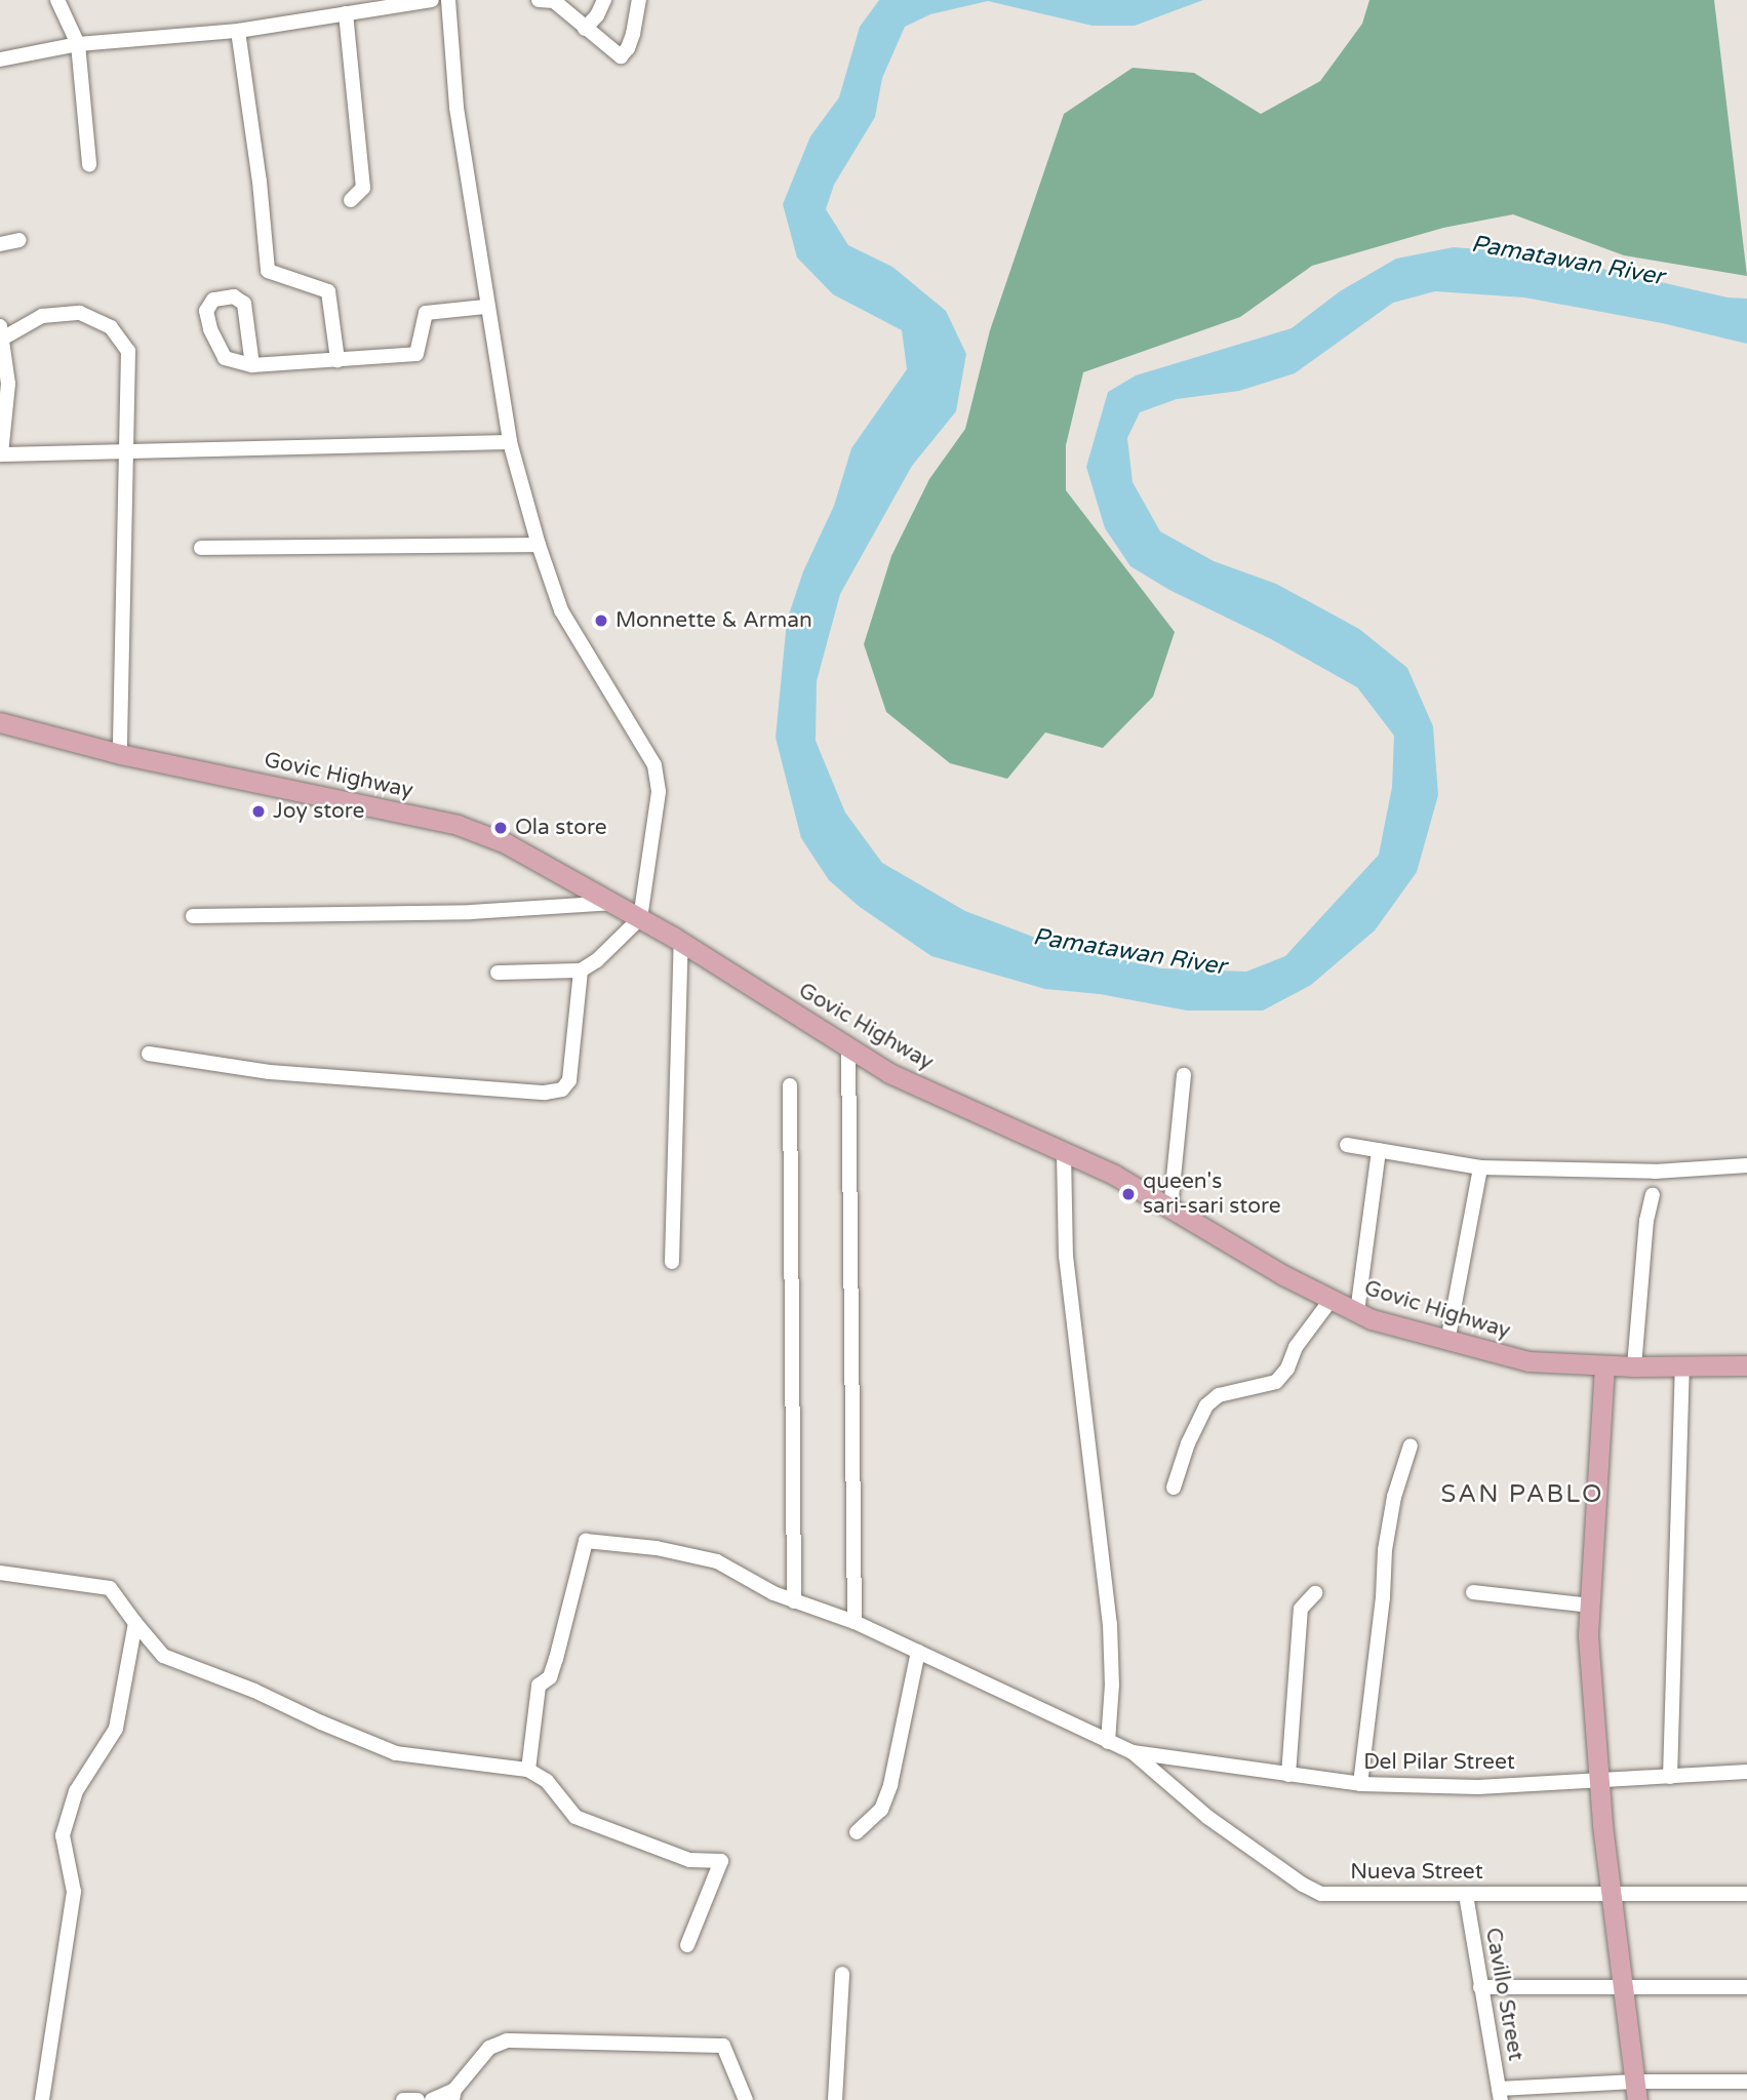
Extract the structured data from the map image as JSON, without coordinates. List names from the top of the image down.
{
  "streets": {
    "main road": ["Govic Highway"],
    "street": ["Del Pilar Street", "Nueva Street", "Cavillo Street"]
  },
  "crossings": [
    ["Del Pilar Street", "Nueva Street"],
    ["Nueva Street", "Cavillo Street"]
  ],
  "districts": ["SAN PABLO"],
  "water": ["Pamatawan River"],
  "places": [
    "Monnette & Arman",
    "Joy store",
    "Ola store",
    "queen's sari-sari store"
  ]
}
